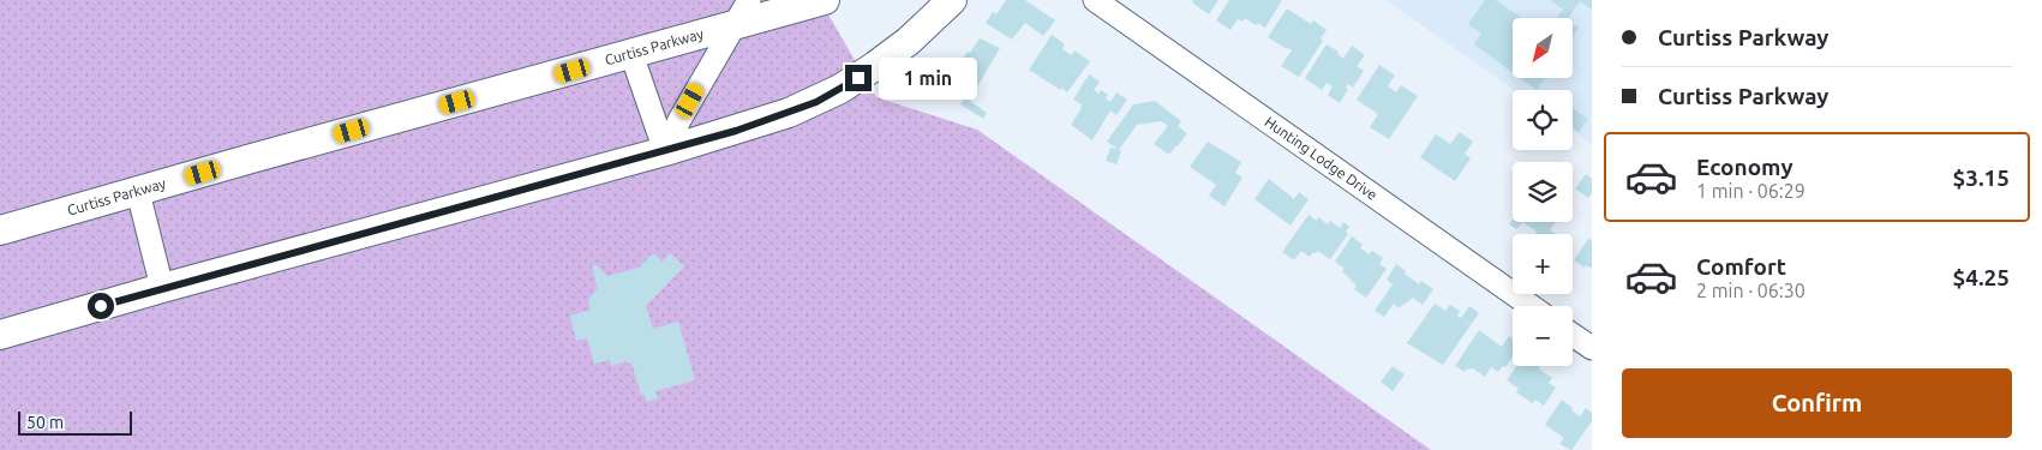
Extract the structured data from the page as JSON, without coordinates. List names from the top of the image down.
{
  "streets": {
    "main road": ["Curtiss Parkway"],
    "street": ["Hunting Lodge Drive"]
  },
  "scale_bar": "50 m",
  "north": "bottom left",
  "page": {
    "banner": ["Curtiss Parkway", "Curtiss Parkway"],
    "map_buttons": ["+", "−"],
    "bubble": "1 min",
    "list": [
      {
        "name": "Economy",
        "note": "1 min · 06:29",
        "value": "$3.15"
      },
      {
        "name": "Comfort",
        "note": "2 min · 06:30",
        "value": "$4.25"
      }
    ],
    "buttons": "Confirm",
    "scale": "50 m"
  }
}
